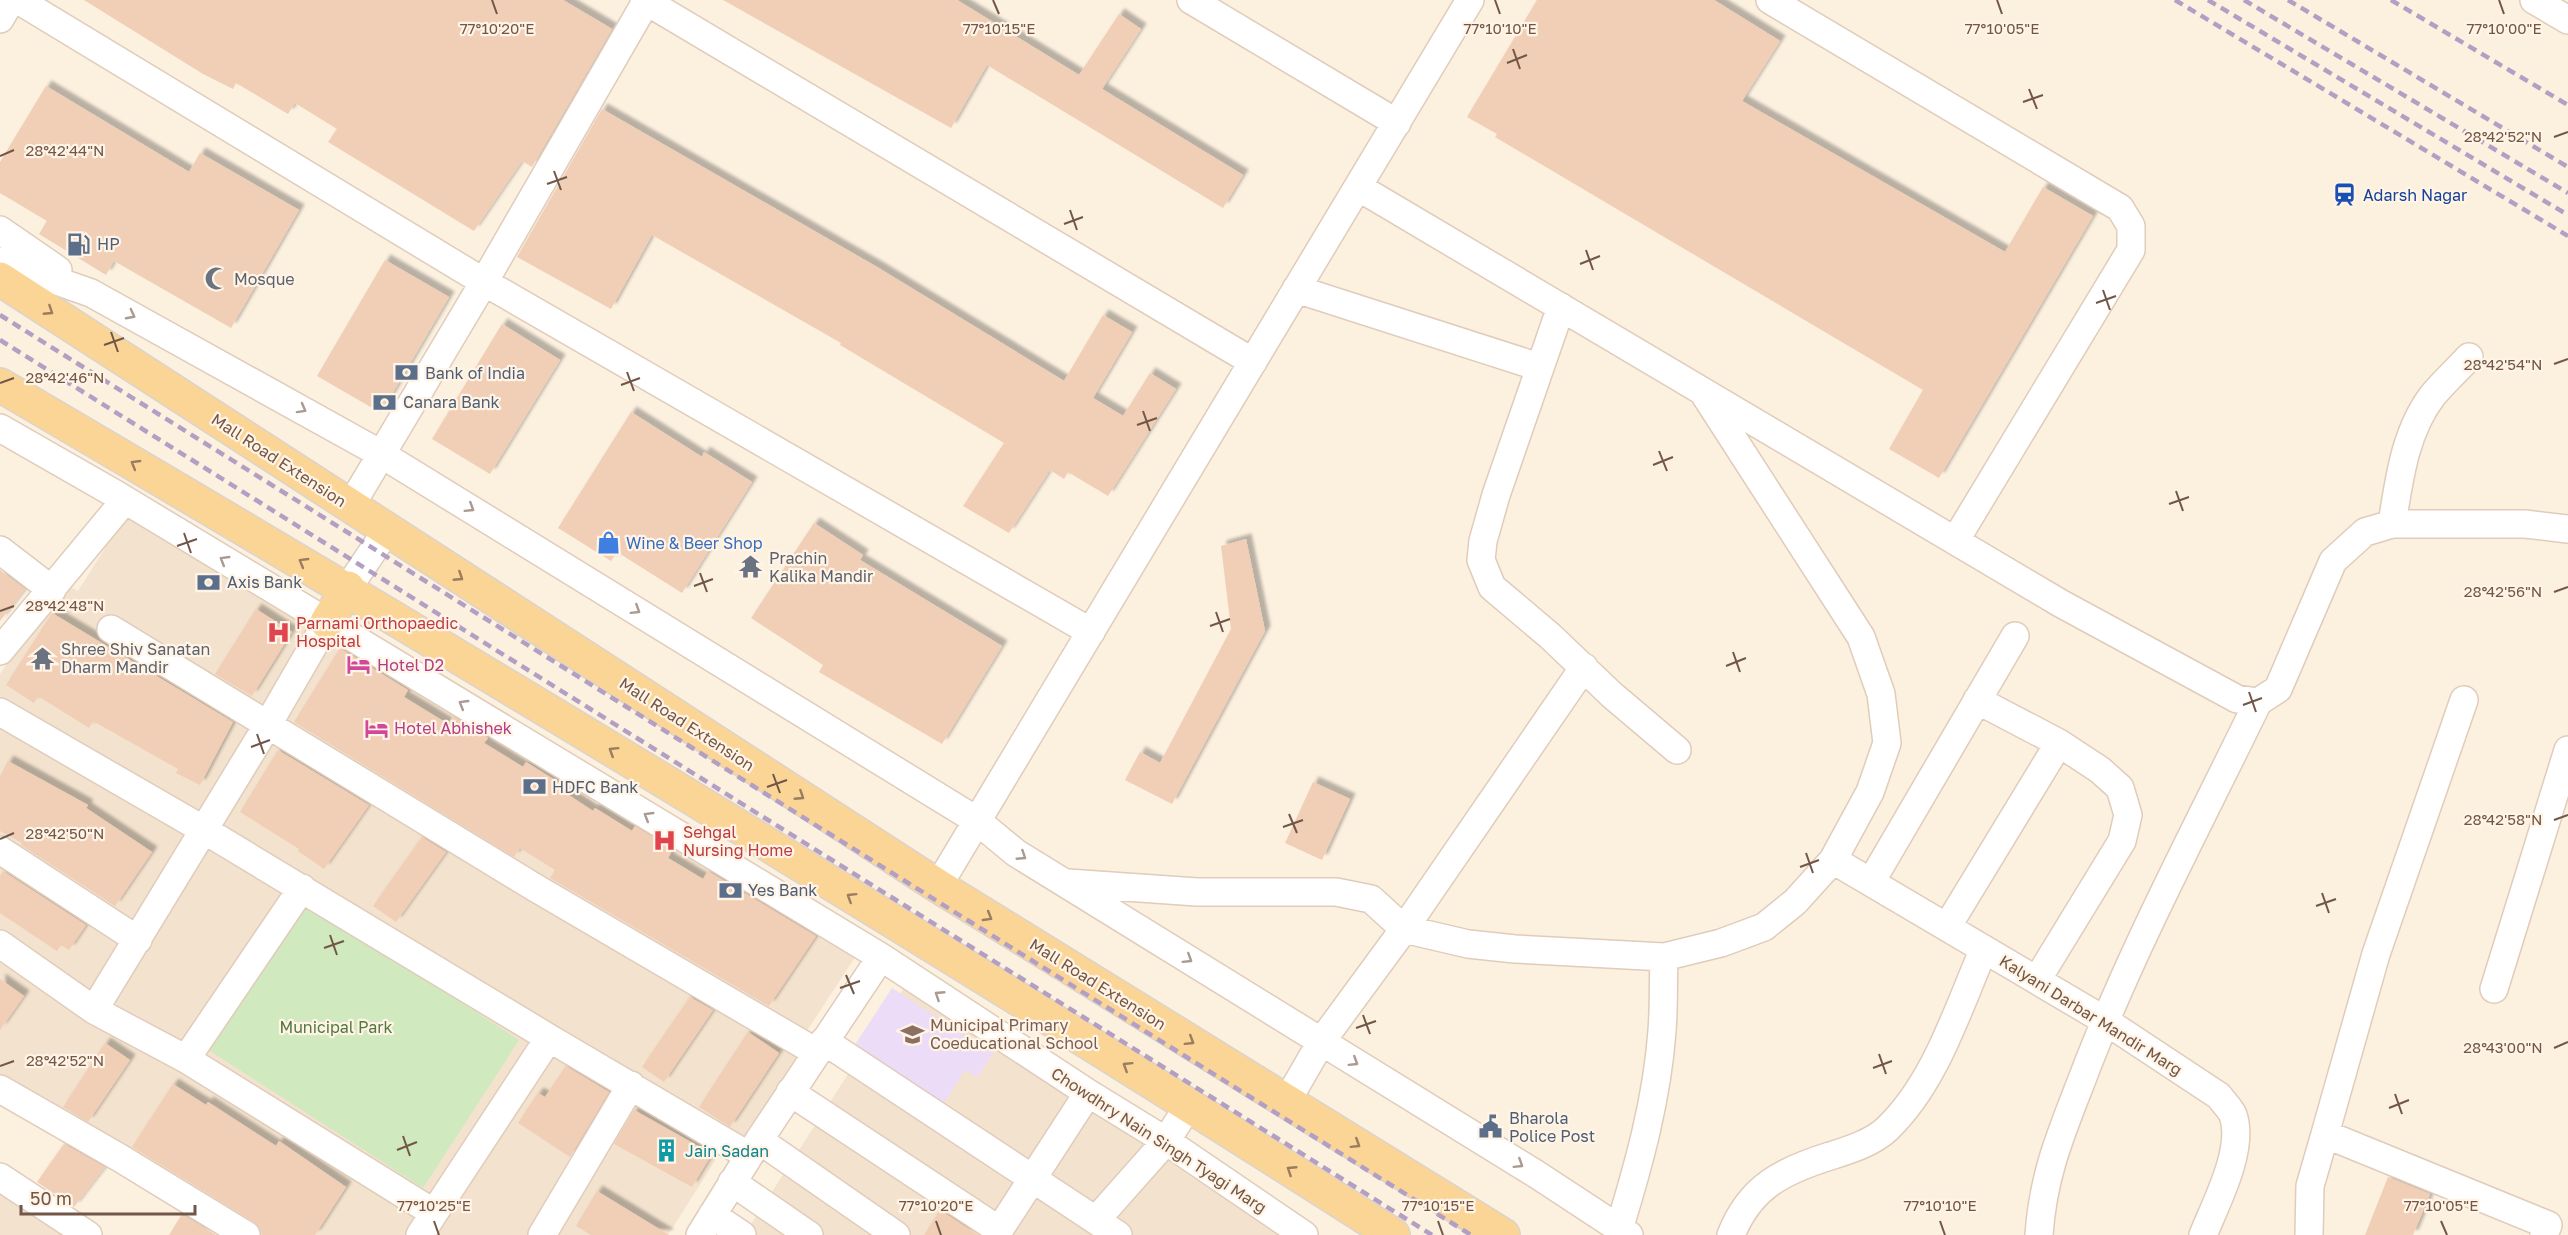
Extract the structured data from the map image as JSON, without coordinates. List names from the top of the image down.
{
  "streets": {
    "main road": ["Mall Road Extension"],
    "street": ["Kalyani Darbar Mandir Marg", "Chowdhry Nain Singh Tyagi Marg"]
  },
  "parks": ["Municipal Park"],
  "places": {
    "station": ["Adarsh Nagar"],
    "fuel station": ["HP"],
    "mosque": ["Mosque"],
    "bank": [
      "Bank of India",
      "Canara Bank",
      "Axis Bank",
      "HDFC Bank",
      "Yes Bank"
    ],
    "shop": ["Wine & Beer Shop"],
    "temple": ["Prachin Kalika Mandir", "Shree Shiv Sanatan Dharm Mandir"],
    "hospital": ["Parnami Orthopaedic Hospital", "Sehgal Nursing Home"],
    "hotel": ["Hotel D2", "Hotel Abhishek"],
    "school or university": ["Municipal Primary Coeducational School"],
    "public building": ["Bharola Police Post"],
    "building": ["Jain Sadan"]
  },
  "scale_bar": "50 m",
  "coordinates": [
    "77°10'20\"E",
    "77°10'15\"E",
    "77°10'10\"E",
    "77°10'05\"E",
    "77°10'00\"E",
    "28°42'52\"N",
    "28°42'44\"N",
    "28°42'54\"N",
    "28°42'46\"N",
    "28°42'56\"N",
    "28°42'48\"N",
    "28°42'58\"N",
    "28°42'50\"N",
    "28°43'00\"N",
    "77°10'25\"E"
  ]
}
